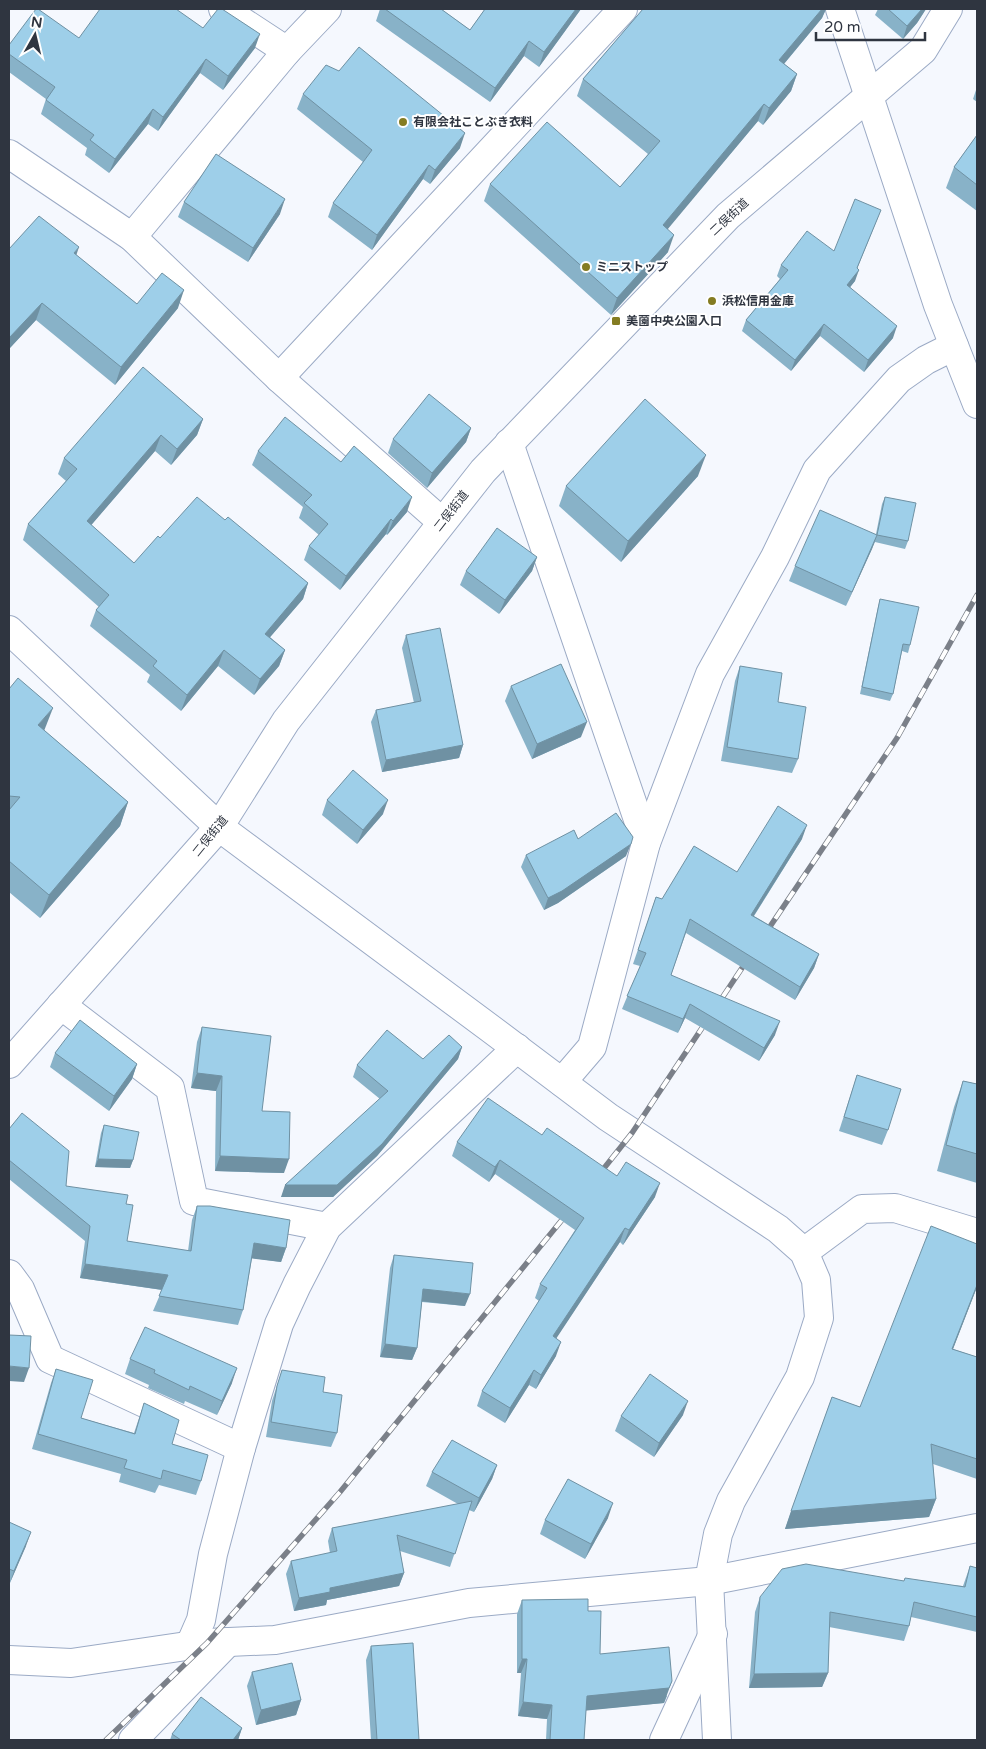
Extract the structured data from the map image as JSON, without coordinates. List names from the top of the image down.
{
  "streets": {
    "street": ["二俣街道"]
  },
  "places": {
    "other": ["有限会社ことぶき衣料", "ミニストップ", "浜松信用金庫"],
    "transit": ["美薗中央公園入口"]
  },
  "scale_bar": "20 m",
  "north": "top"
}
